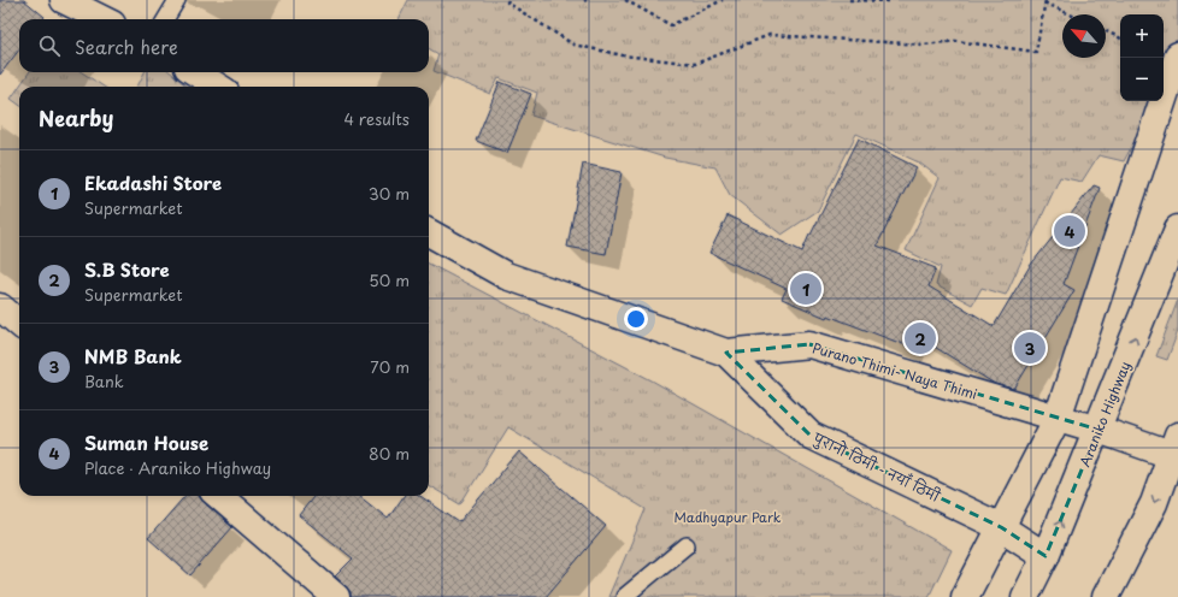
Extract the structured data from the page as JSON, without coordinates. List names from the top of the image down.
{
  "streets": {
    "main road": ["Purano Thimi- Naya Thimi", "Araniko Highway", "पुरानो ठिमी - नयाँ ठिमी"]
  },
  "crossings": [
    ["Purano Thimi- Naya Thimi", "Araniko Highway"],
    ["Purano Thimi- Naya Thimi", "पुरानो ठिमी - नयाँ ठिमी"],
    ["Araniko Highway", "पुरानो ठिमी - नयाँ ठिमी"]
  ],
  "parks": ["Madhyapur Park"],
  "north": "top left",
  "page": {
    "map_buttons": ["+", "−"],
    "search": "Search here",
    "heading": ["Nearby", "4 results"],
    "list": [
      {
        "mark": "1",
        "name": "Ekadashi Store",
        "note": "Supermarket",
        "value": "30 m"
      },
      {
        "mark": "2",
        "name": "S.B Store",
        "note": "Supermarket",
        "value": "50 m"
      },
      {
        "mark": "3",
        "name": "NMB Bank",
        "note": "Bank",
        "value": "70 m"
      },
      {
        "mark": "4",
        "name": "Suman House",
        "note": "Place · Araniko Highway",
        "value": "80 m"
      }
    ],
    "pins": [
      "4",
      "1",
      "2",
      "3"
    ]
  }
}
